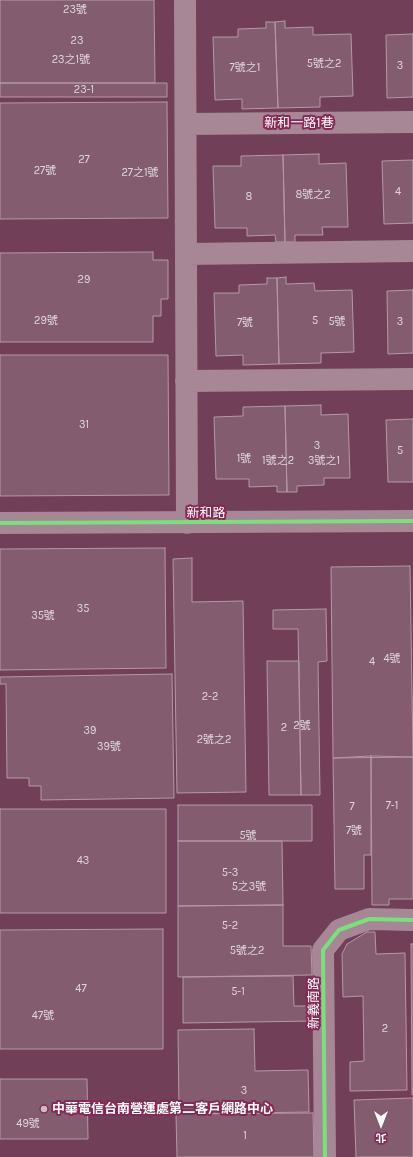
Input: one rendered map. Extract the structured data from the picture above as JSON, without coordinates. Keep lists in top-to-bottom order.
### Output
{
  "streets": {
    "street": ["新和一路1巷", "新和路", "新義南路"]
  },
  "places": ["中華電信台南營運處第二客戶網路中心"],
  "house_numbers": [
    "23號",
    "23",
    "23之1號",
    "5號之2",
    "3",
    "7號之1",
    "23-1",
    "27",
    "27號",
    "27之1號",
    "4",
    "8號之2",
    "8",
    "29",
    "29號",
    "5",
    "5號",
    "3",
    "7號",
    "31",
    "3",
    "5",
    "1號",
    "1號之2",
    "3號之1",
    "35",
    "35號",
    "4號",
    "4",
    "2-2",
    "2號",
    "2",
    "39",
    "2號之2",
    "39號",
    "7-1",
    "7",
    "7號",
    "5號",
    "43",
    "5-3",
    "5之3號",
    "5-2",
    "5號之2",
    "47",
    "5-1",
    "47號",
    "2",
    "3",
    "49號",
    "1"
  ],
  "north": "bottom"
}
